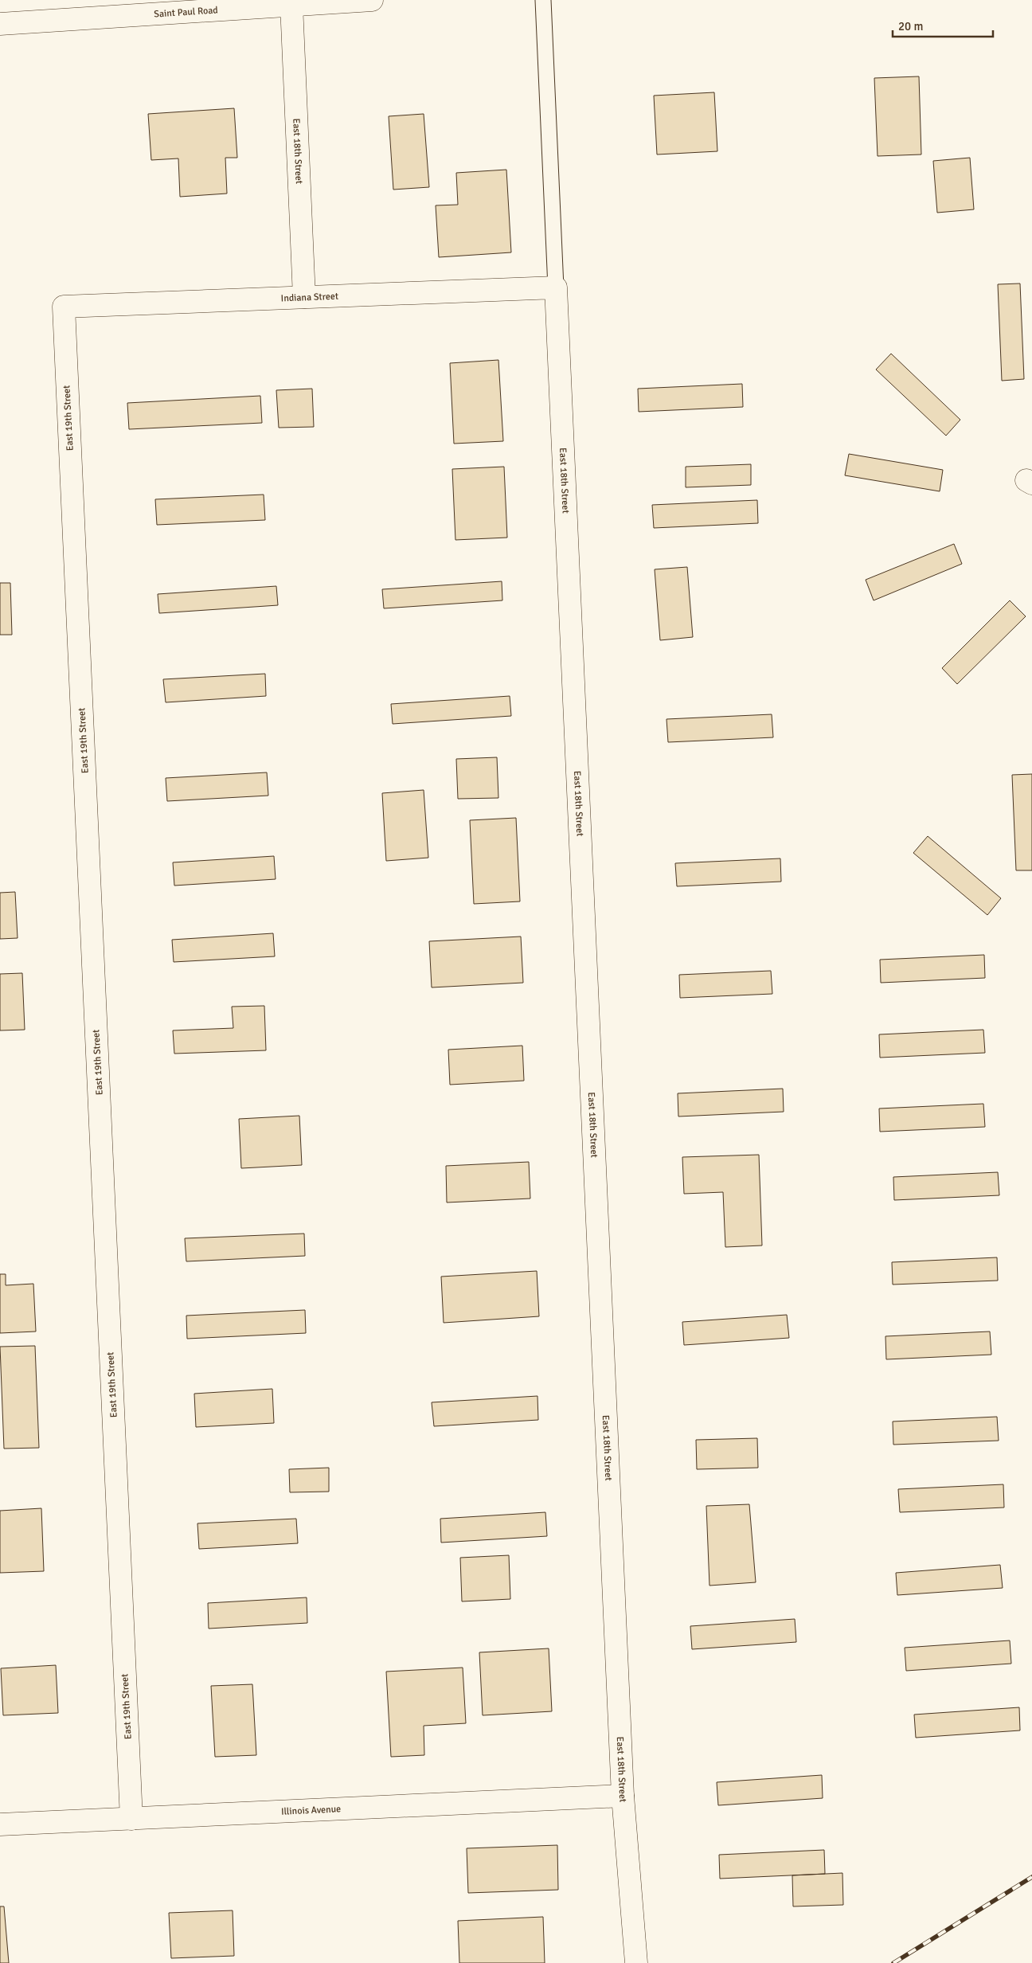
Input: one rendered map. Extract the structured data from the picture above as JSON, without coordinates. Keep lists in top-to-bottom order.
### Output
{
  "streets": {
    "street": [
      "Saint Paul Road",
      "East 18th Street",
      "Indiana Street",
      "East 19th Street",
      "Illinois Avenue"
    ]
  },
  "crossings": [
    ["Saint Paul Road", "East 18th Street"],
    ["East 18th Street", "Indiana Street"],
    ["East 18th Street", "Illinois Avenue"],
    ["Indiana Street", "East 19th Street"],
    ["East 19th Street", "Illinois Avenue"]
  ],
  "scale_bar": "20 m"
}
